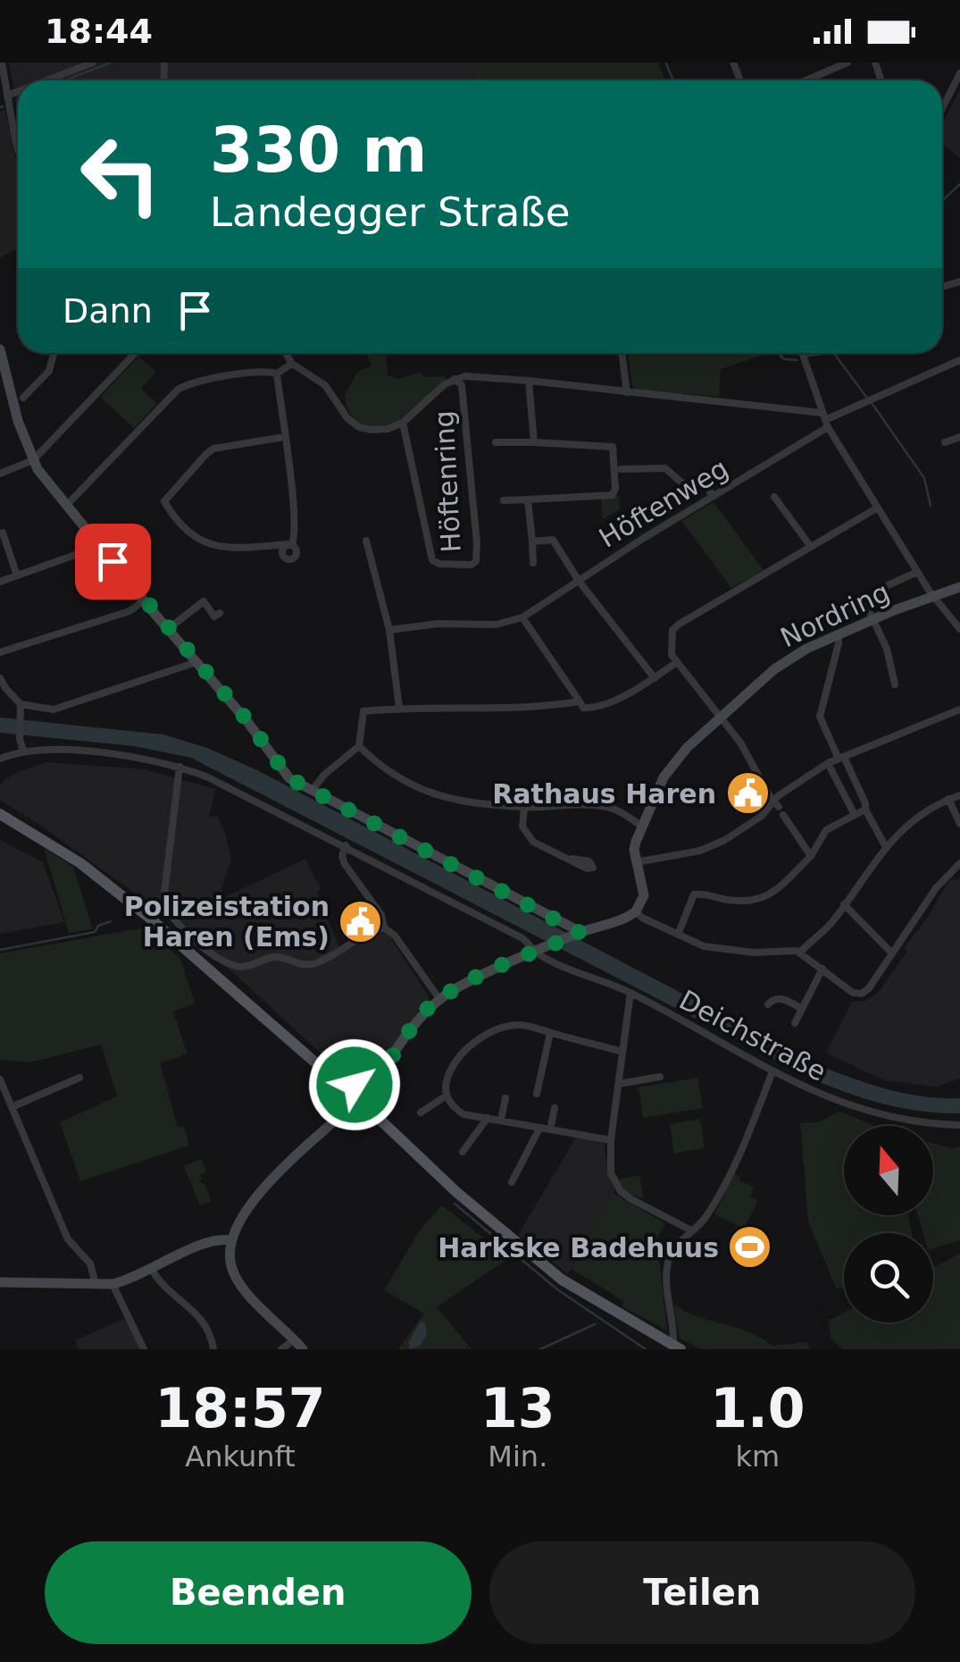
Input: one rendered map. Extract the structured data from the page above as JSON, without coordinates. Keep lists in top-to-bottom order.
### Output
{
  "streets": {
    "main road": ["Nordring"],
    "street": ["Höftenring", "Höftenweg", "Deichstraße"]
  },
  "places": {
    "public building": ["Rathaus Haren", "Polizeistation Haren (Ems)"],
    "sports": ["Harkske Badehuus"]
  },
  "north": "top",
  "page": {
    "status": "18:44",
    "turn": ["330 m", "Landegger Straße"],
    "then": "Dann",
    "eta": [
      "18:57",
      "Ankunft",
      "13",
      "Min.",
      "1.0",
      "km"
    ],
    "buttons": ["Beenden", "Teilen"]
  }
}
